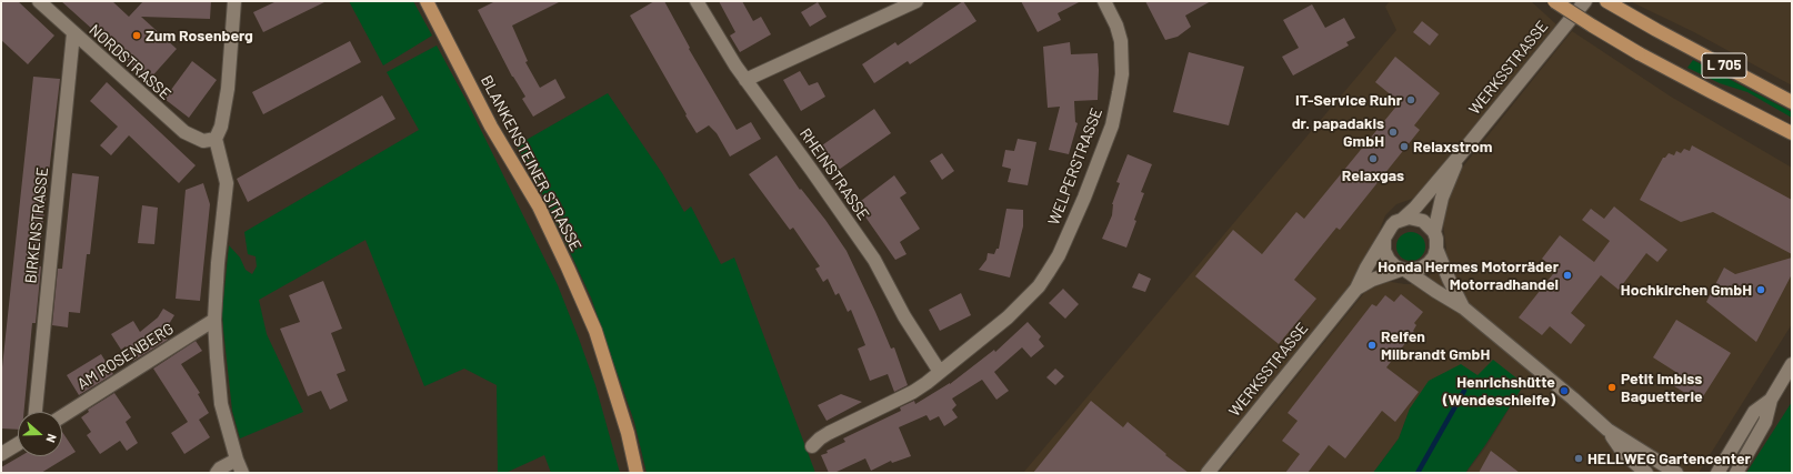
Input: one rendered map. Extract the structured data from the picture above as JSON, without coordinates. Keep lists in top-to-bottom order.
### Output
{
  "streets": {
    "main road": ["L 705", "BLANKENSTEINER STRASSE"],
    "street": [
      "NORDSTRASSE",
      "WERKSSTRASSE",
      "WELPERSTRASSE",
      "RHEINSTRASSE",
      "BIRKENSTRASSE",
      "AM ROSENBERG"
    ]
  },
  "crossings": [
    ["NORDSTRASSE", "BIRKENSTRASSE"],
    ["WELPERSTRASSE", "RHEINSTRASSE"]
  ],
  "places": [
    "Zum Rosenberg",
    "IT-Service Ruhr",
    "dr. papadakis GmbH",
    "Relaxstrom",
    "Relaxgas",
    "Honda Hermes Motorräder Motorradhandel",
    "Hochkirchen GmbH",
    "Reifen Milbrandt GmbH",
    "Petit Imbiss Baguetterie",
    "Henrichshütte (Wendeschleife)",
    "HELLWEG Gartencenter"
  ],
  "north": "right"
}
